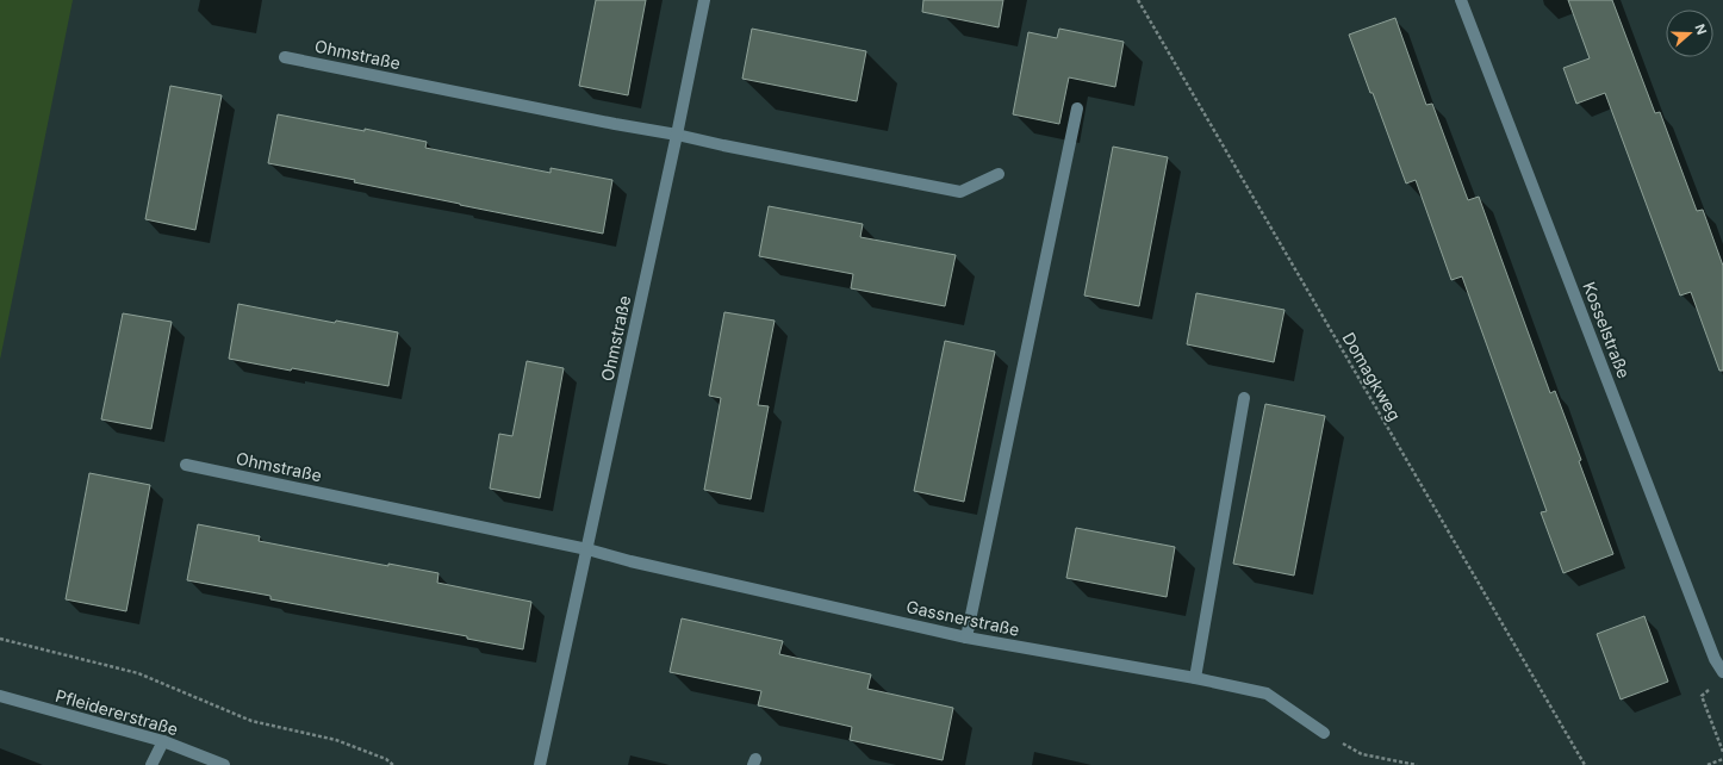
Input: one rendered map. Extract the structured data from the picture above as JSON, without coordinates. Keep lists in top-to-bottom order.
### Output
{
  "streets": {
    "street": [
      "Ohmstraße",
      "Kosselstraße",
      "Gassnerstraße",
      "Pfleidererstraße"
    ],
    "path": ["Domagkweg"]
  },
  "crossings": [
    ["Ohmstraße", "Gassnerstraße"]
  ],
  "north": "right"
}
